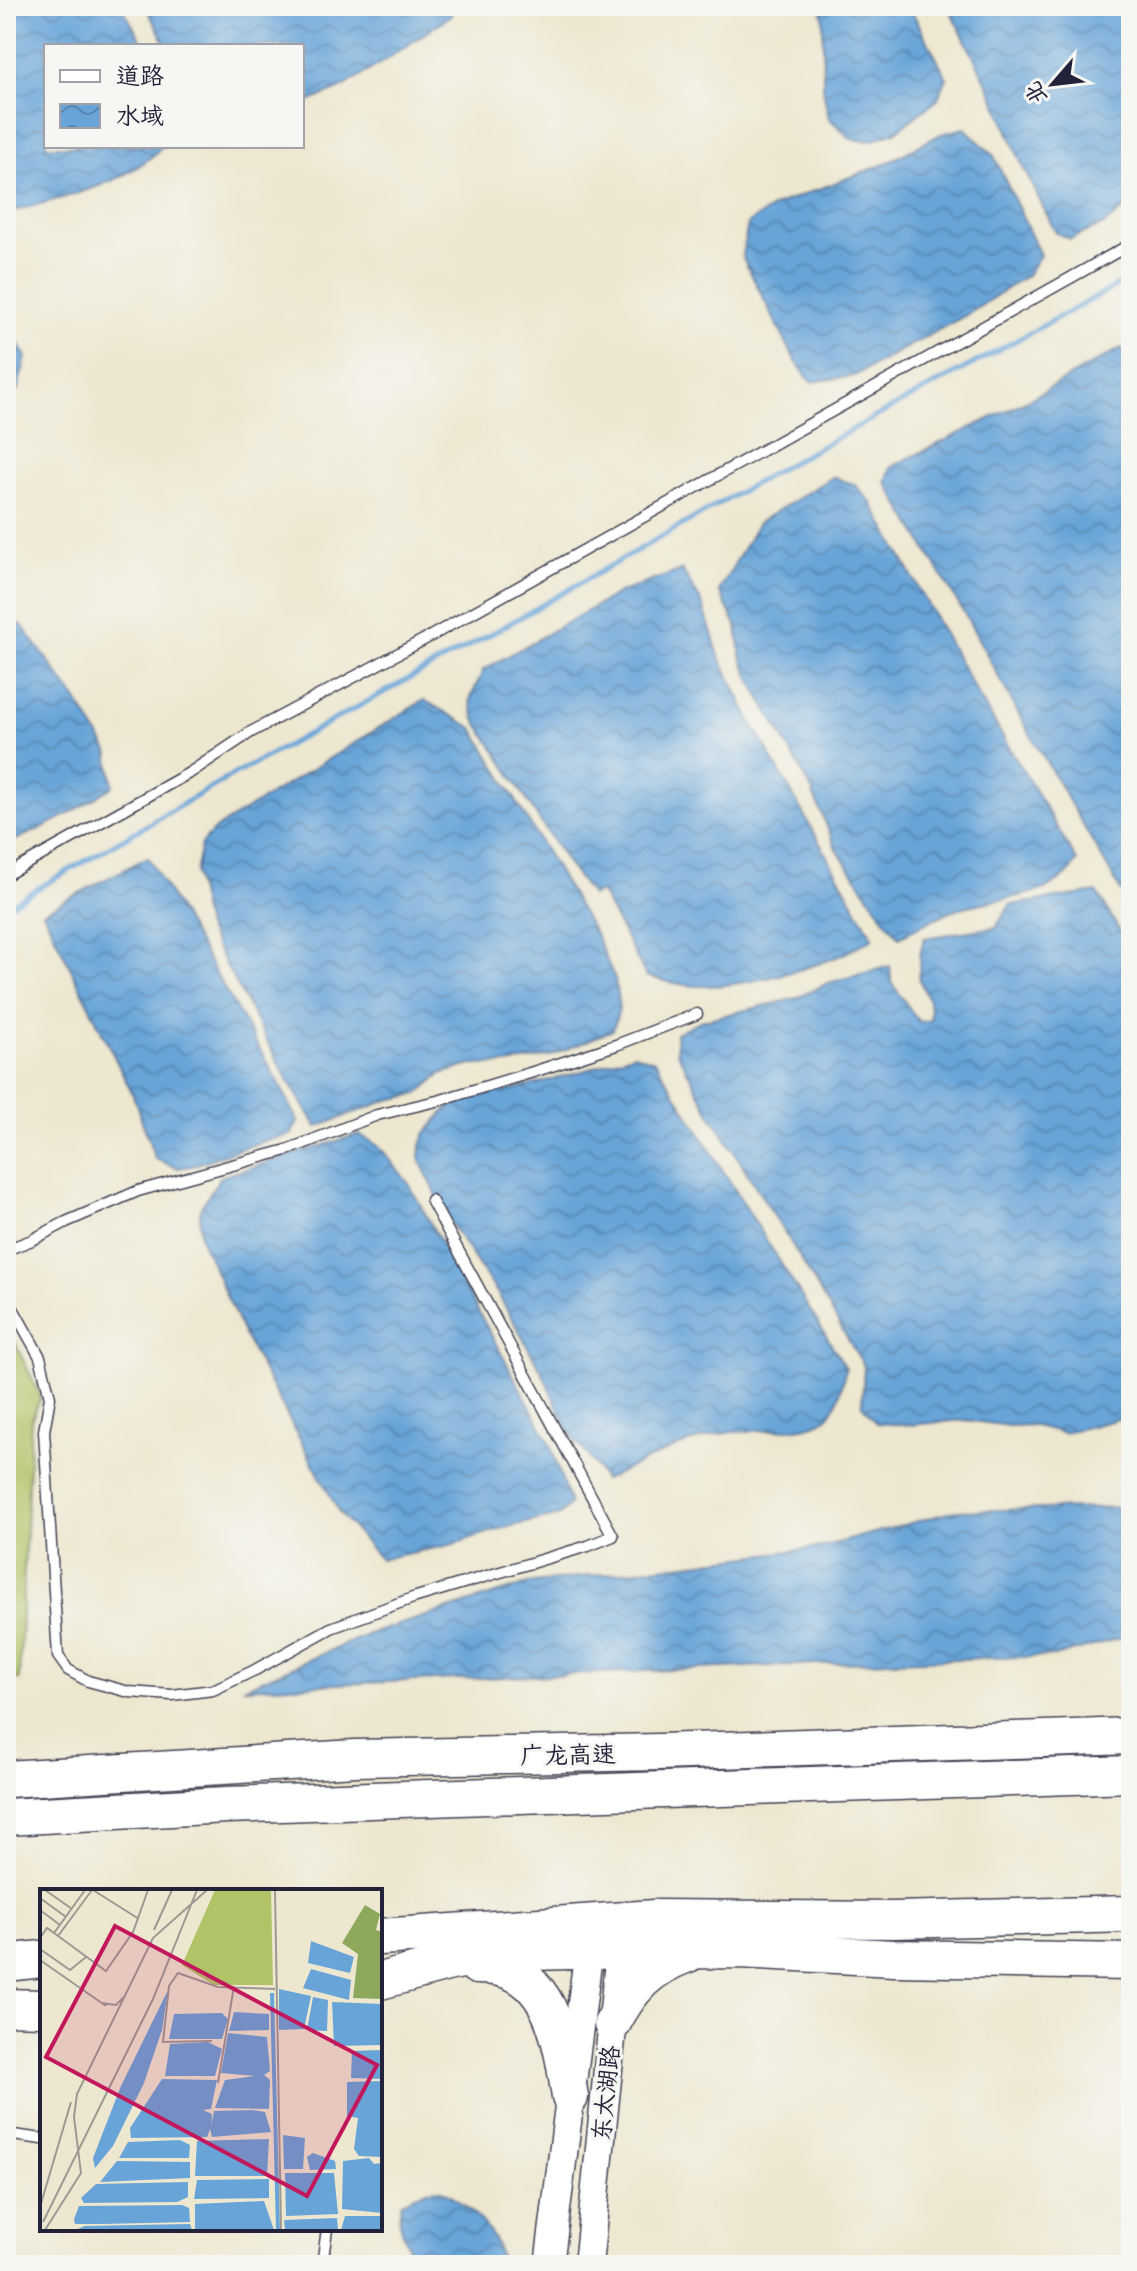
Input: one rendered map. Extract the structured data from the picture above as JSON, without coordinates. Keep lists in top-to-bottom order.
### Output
{
  "streets": {
    "highway": ["广龙高速"],
    "main road": ["东太湖路"]
  },
  "legend": ["道路", "水域"],
  "north": "bottom left"
}
